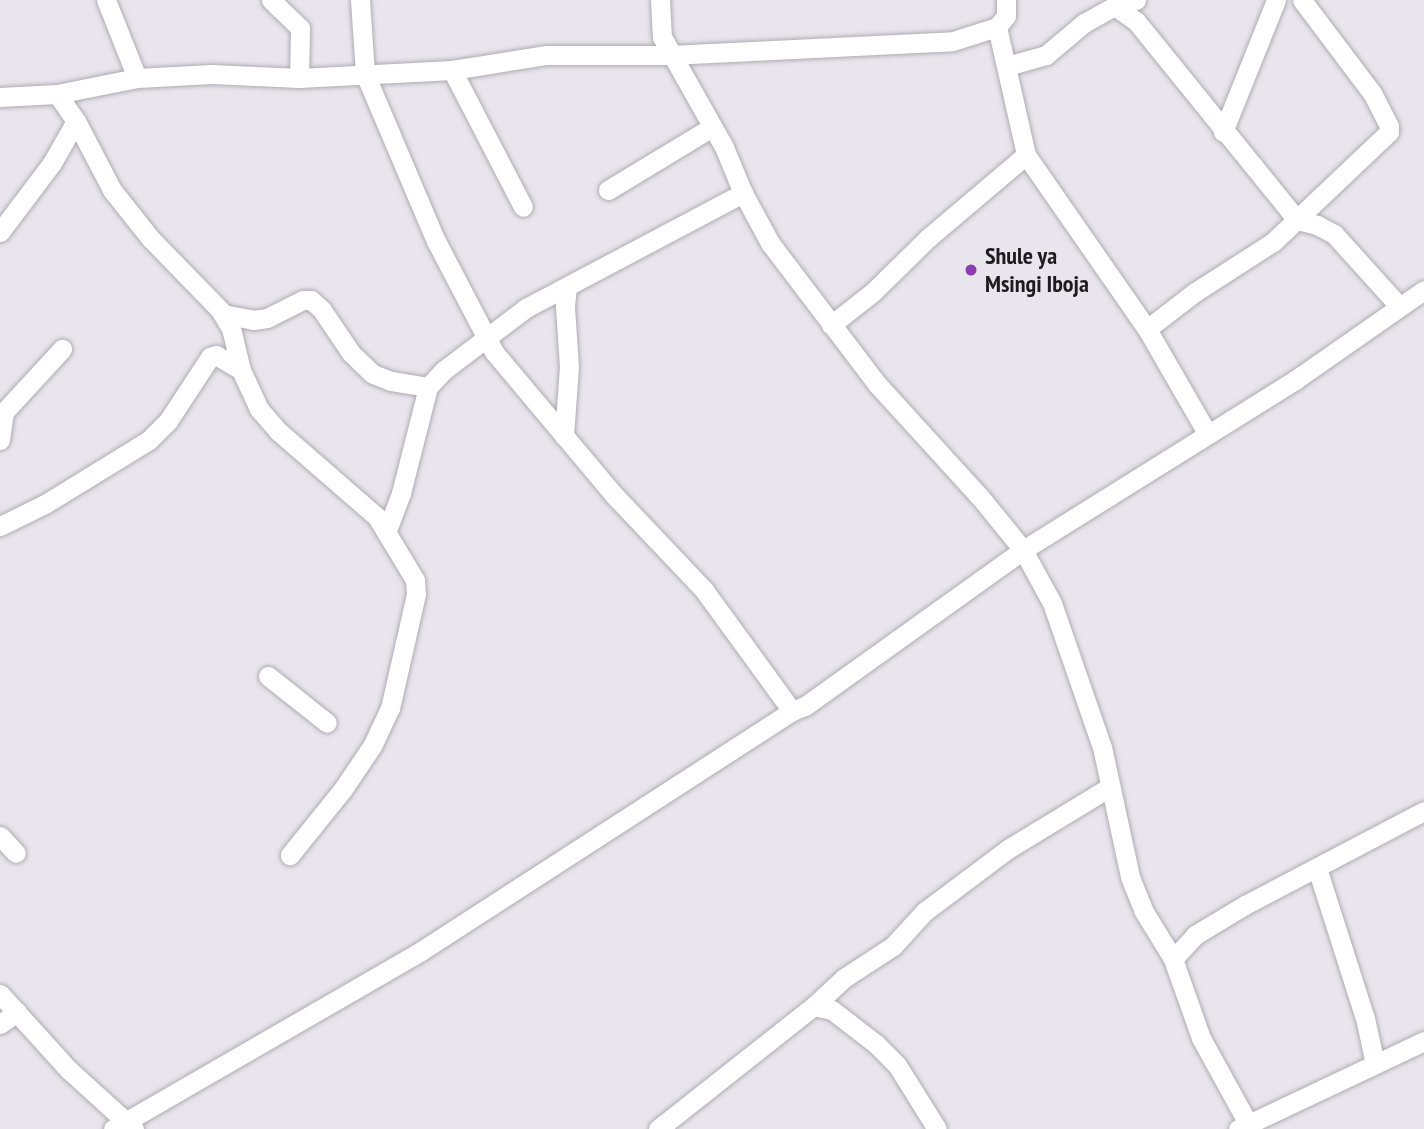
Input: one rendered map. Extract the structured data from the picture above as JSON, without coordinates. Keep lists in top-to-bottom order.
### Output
{
  "places": ["Shule ya Msingi Iboja"]
}
